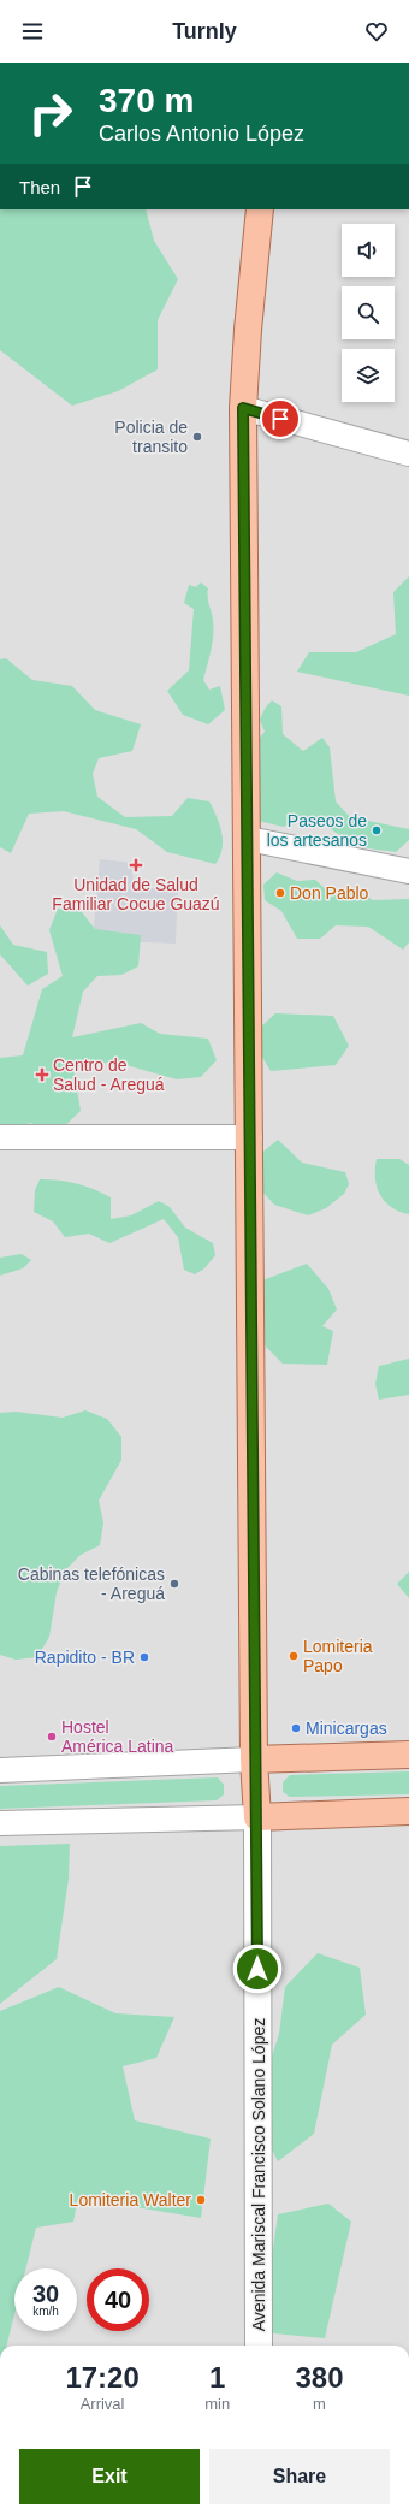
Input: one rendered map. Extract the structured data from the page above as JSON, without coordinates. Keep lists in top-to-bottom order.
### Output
{
  "streets": {
    "main road": ["Avenida Mariscal Francisco Solano López"]
  },
  "places": {
    "other": [
      "Policia de transito",
      "Paseos de los artesanos",
      "Don Pablo",
      "Cabinas telefónicas - Areguá",
      "Lomiteria Papo",
      "Rapidito - BR",
      "Minicargas",
      "Hostel América Latina",
      "Lomiteria Walter"
    ],
    "health": ["Unidad de Salud Familiar Cocue Guazú", "Centro de Salud - Areguá"]
  },
  "page": {
    "header": "Turnly",
    "turn": ["370 m", "Carlos Antonio López"],
    "then": "Then",
    "speed": "30 km/h",
    "limit": "40",
    "eta": [
      "17:20",
      "Arrival",
      "1",
      "min",
      "380",
      "m"
    ],
    "buttons": ["Exit", "Share"]
  }
}
